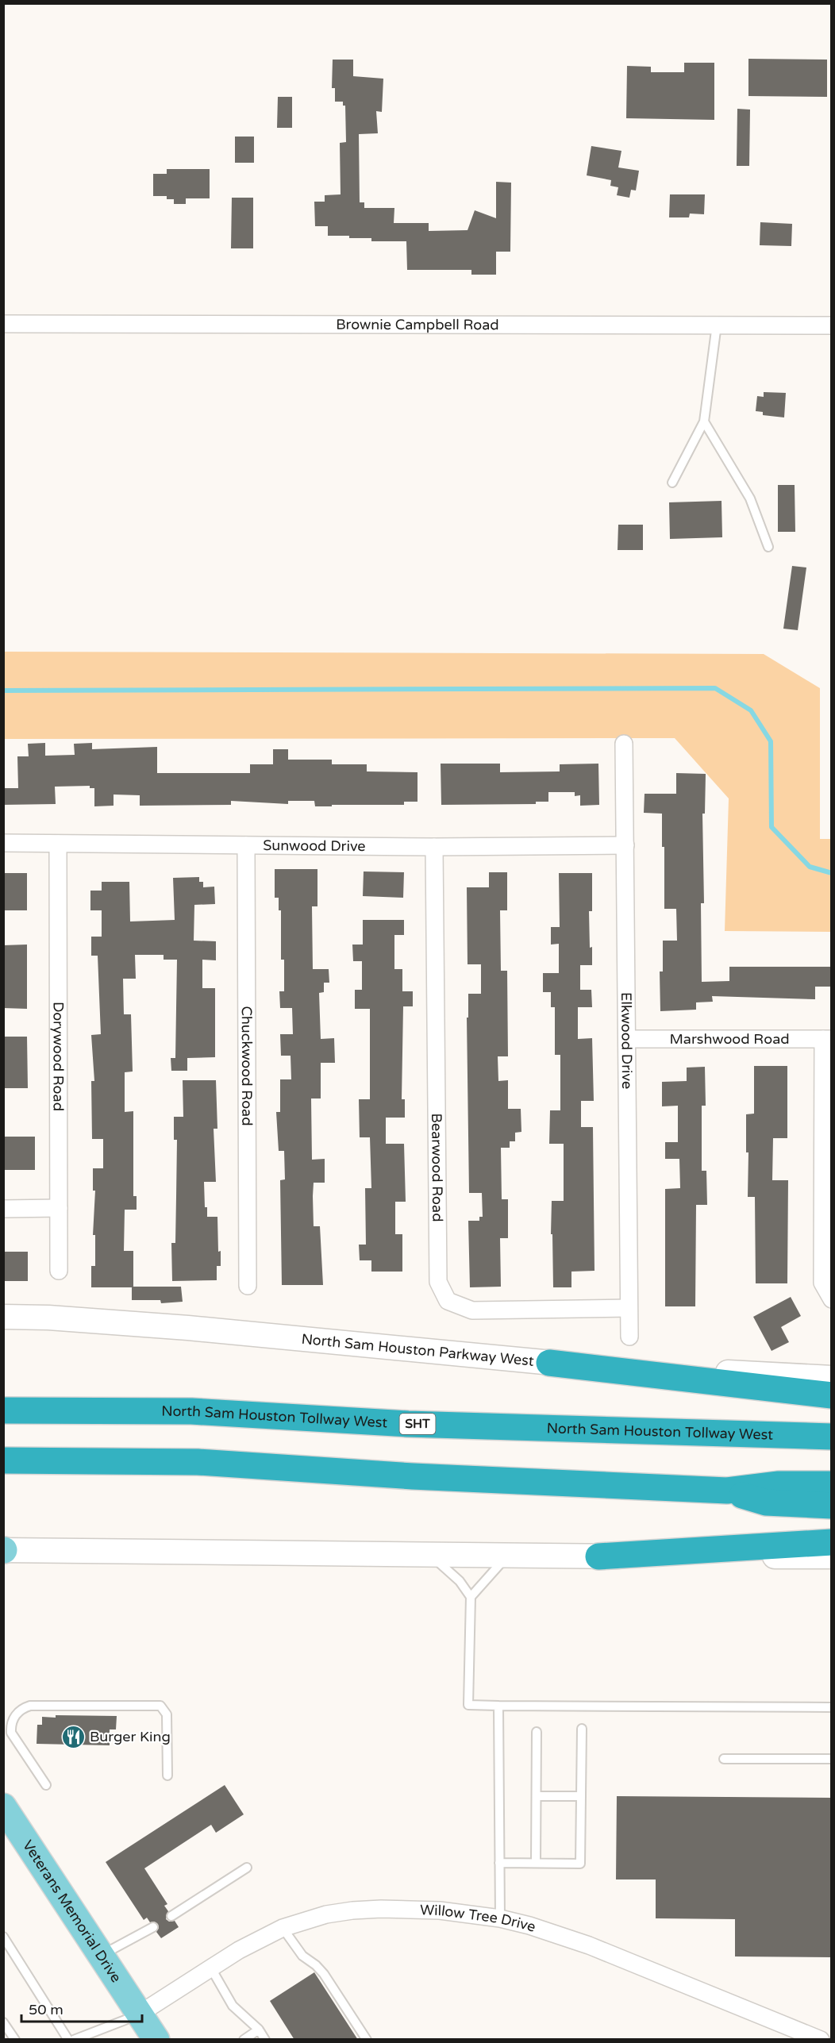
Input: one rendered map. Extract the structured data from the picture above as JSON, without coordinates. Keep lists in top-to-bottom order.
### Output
{
  "streets": {
    "highway": ["North Sam Houston Tollway West", "SHT"],
    "main road": ["North Sam Houston Parkway West", "Veterans Memorial Drive"],
    "street": [
      "Brownie Campbell Road",
      "Sunwood Drive",
      "Marshwood Road",
      "Elkwood Drive",
      "Dorywood Road",
      "Chuckwood Road",
      "Bearwood Road",
      "Willow Tree Drive"
    ]
  },
  "crossings": [
    ["Sunwood Drive", "Elkwood Drive"],
    ["Sunwood Drive", "Dorywood Road"],
    ["Sunwood Drive", "Chuckwood Road"],
    ["Sunwood Drive", "Bearwood Road"],
    ["Marshwood Road", "Elkwood Drive"],
    ["Elkwood Drive", "Bearwood Road"],
    ["Veterans Memorial Drive", "Willow Tree Drive"]
  ],
  "places": {
    "restaurant": ["Burger King"]
  },
  "scale_bar": "50 m"
}
